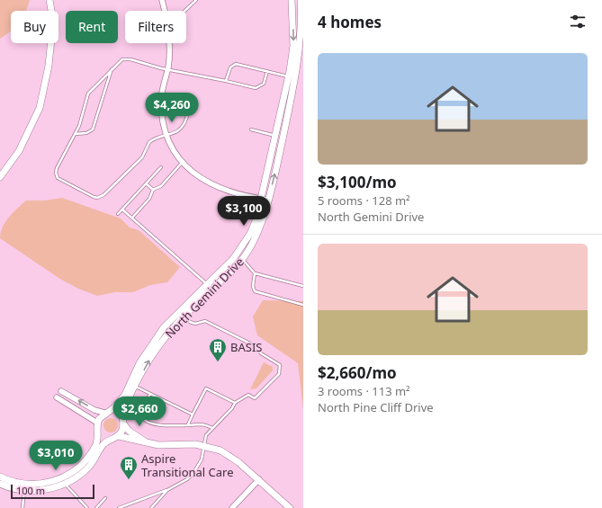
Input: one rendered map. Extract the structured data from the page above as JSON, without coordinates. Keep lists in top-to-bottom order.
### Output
{
  "streets": {
    "street": ["North Gemini Drive"]
  },
  "places": {
    "building": ["BASIS", "Aspire Transitional Care"]
  },
  "scale_bar": "100 m",
  "page": {
    "heading": "4 homes",
    "chip": ["Buy", "Rent", "Filters"],
    "list": [
      {
        "name": "$3,100/mo",
        "note": "5 rooms · 128 m² · North Gemini Drive"
      },
      {
        "name": "$2,660/mo",
        "note": "3 rooms · 113 m² · North Pine Cliff Drive"
      }
    ],
    "price": [
      "$4,260",
      "$3,100",
      "$2,660",
      "$3,010"
    ],
    "scale": "100 m"
  }
}
